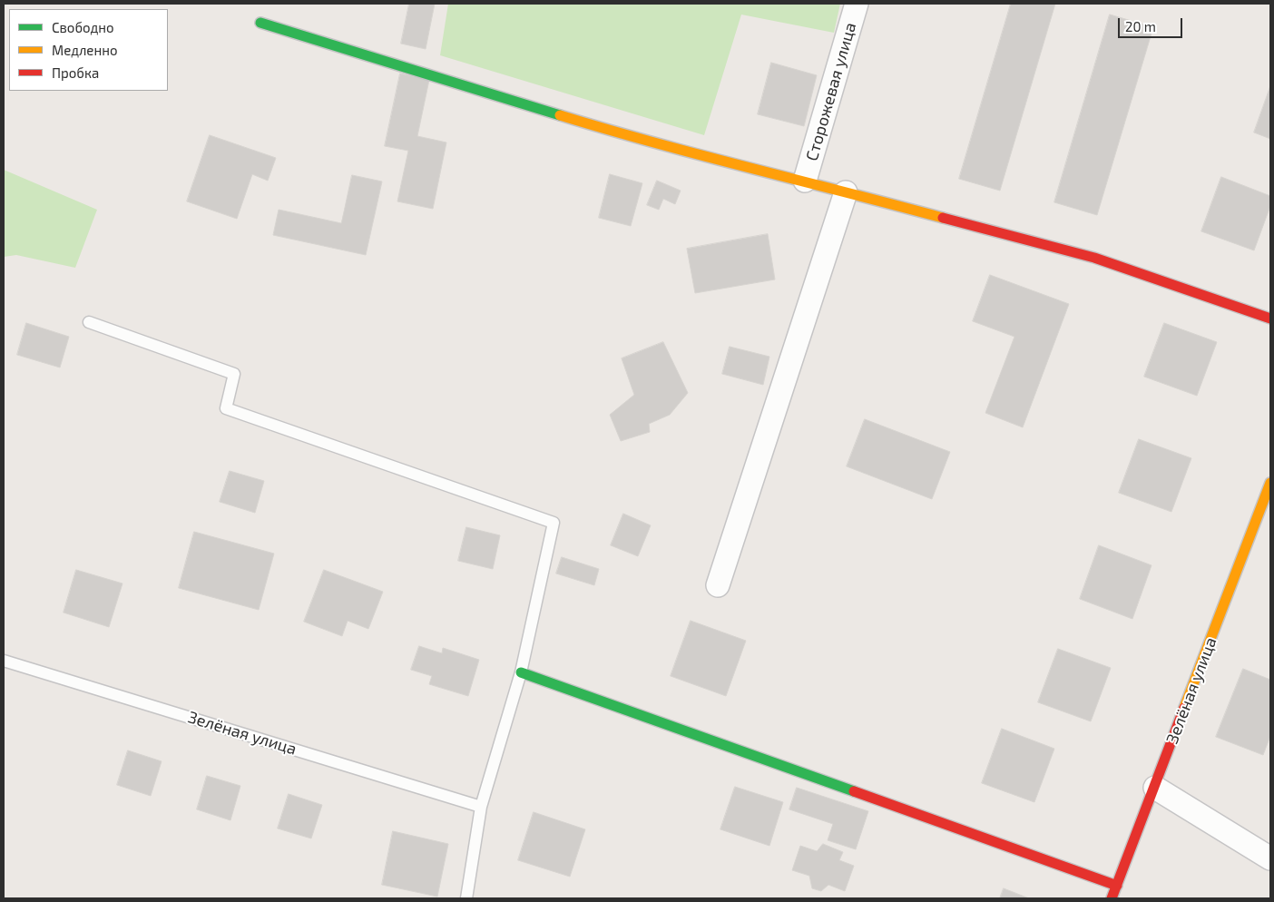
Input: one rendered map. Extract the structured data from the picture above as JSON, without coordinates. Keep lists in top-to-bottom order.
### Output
{
  "streets": {
    "street": ["Сторожевая улица", "Зелёная улица"]
  },
  "legend": ["Свободно", "Медленно", "Пробка"],
  "scale_bar": "20 m"
}
